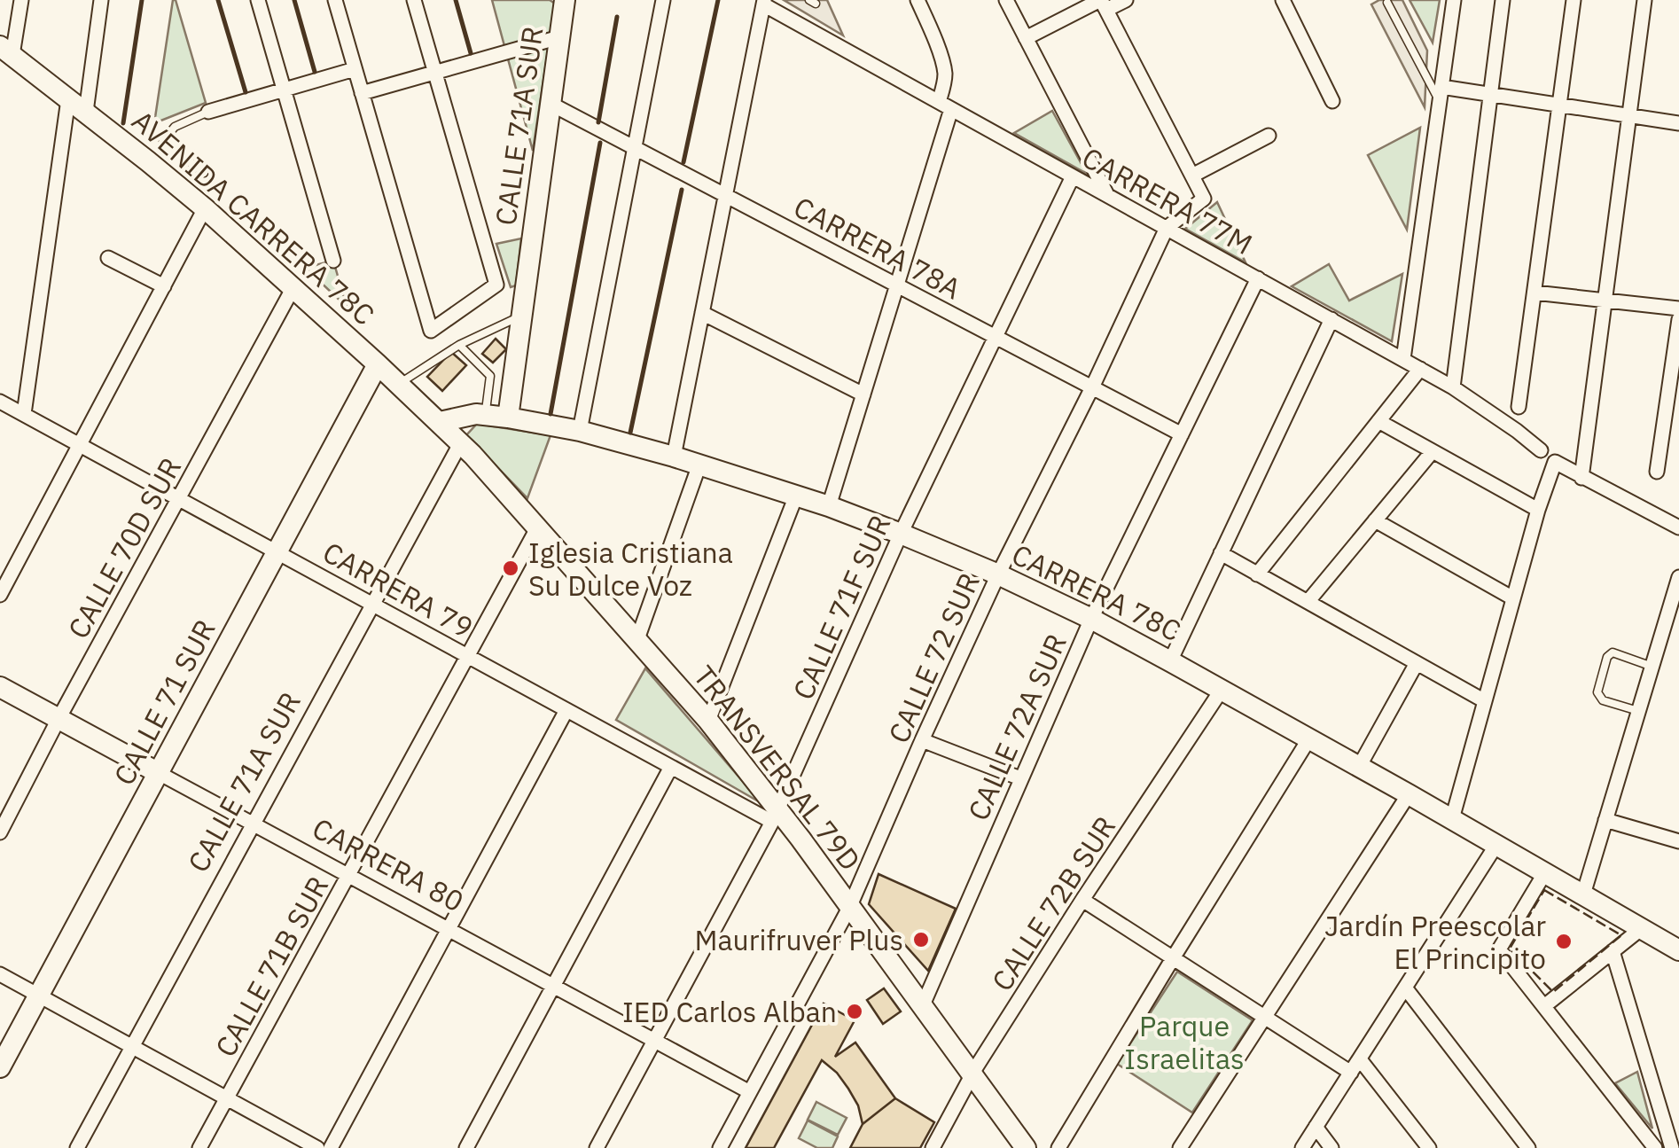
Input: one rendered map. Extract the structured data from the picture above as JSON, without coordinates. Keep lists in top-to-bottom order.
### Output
{
  "streets": {
    "street": [
      "CALLE 71A SUR",
      "CARRERA 77M",
      "AVENIDA CARRERA 78C",
      "CARRERA 78A",
      "CALLE 70D SUR",
      "CARRERA 79",
      "CARRERA 78C",
      "CALLE 71F SUR",
      "CALLE 72 SUR",
      "CALLE 71 SUR",
      "CALLE 72A SUR",
      "TRANSVERSAL 79D",
      "CARRERA 80",
      "CALLE 72B SUR",
      "CALLE 71B SUR"
    ]
  },
  "crossings": [
    ["CALLE 71A SUR", "AVENIDA CARRERA 78C"],
    ["CALLE 71A SUR", "CARRERA 78A"],
    ["CALLE 71A SUR", "CARRERA 79"],
    ["CALLE 71A SUR", "CARRERA 78C"],
    ["CALLE 71A SUR", "TRANSVERSAL 79D"],
    ["CALLE 71A SUR", "CARRERA 80"],
    ["CARRERA 77M", "CALLE 71F SUR"],
    ["CARRERA 77M", "CALLE 72 SUR"],
    ["CARRERA 77M", "CALLE 72A SUR"],
    ["AVENIDA CARRERA 78C", "CALLE 70D SUR"],
    ["AVENIDA CARRERA 78C", "CARRERA 78C"],
    ["AVENIDA CARRERA 78C", "CALLE 71 SUR"],
    ["AVENIDA CARRERA 78C", "TRANSVERSAL 79D"],
    ["CARRERA 78A", "CALLE 71F SUR"],
    ["CARRERA 78A", "CALLE 72 SUR"],
    ["CARRERA 78A", "CALLE 72A SUR"],
    ["CALLE 70D SUR", "CARRERA 79"],
    ["CALLE 70D SUR", "CARRERA 80"],
    ["CARRERA 79", "CALLE 71F SUR"],
    ["CARRERA 79", "CALLE 71 SUR"],
    ["CARRERA 79", "TRANSVERSAL 79D"],
    ["CARRERA 79", "CALLE 71B SUR"],
    ["CARRERA 78C", "CALLE 71F SUR"],
    ["CARRERA 78C", "CALLE 72 SUR"],
    ["CARRERA 78C", "CALLE 72A SUR"],
    ["CARRERA 78C", "CALLE 72B SUR"],
    ["CALLE 71F SUR", "TRANSVERSAL 79D"],
    ["CALLE 71F SUR", "CARRERA 80"],
    ["CALLE 72 SUR", "TRANSVERSAL 79D"],
    ["CALLE 72 SUR", "CARRERA 80"],
    ["CALLE 71 SUR", "CARRERA 80"],
    ["CALLE 72A SUR", "TRANSVERSAL 79D"],
    ["TRANSVERSAL 79D", "CALLE 72B SUR"],
    ["TRANSVERSAL 79D", "CALLE 71B SUR"],
    ["CARRERA 80", "CALLE 71B SUR"]
  ],
  "parks": ["Parque Israelitas"],
  "places": [
    "Iglesia Cristiana Su Dulce Voz",
    "Maurifruver Plus",
    "Jardín Preescolar El Principito",
    "IED Carlos Alban"
  ]
}
